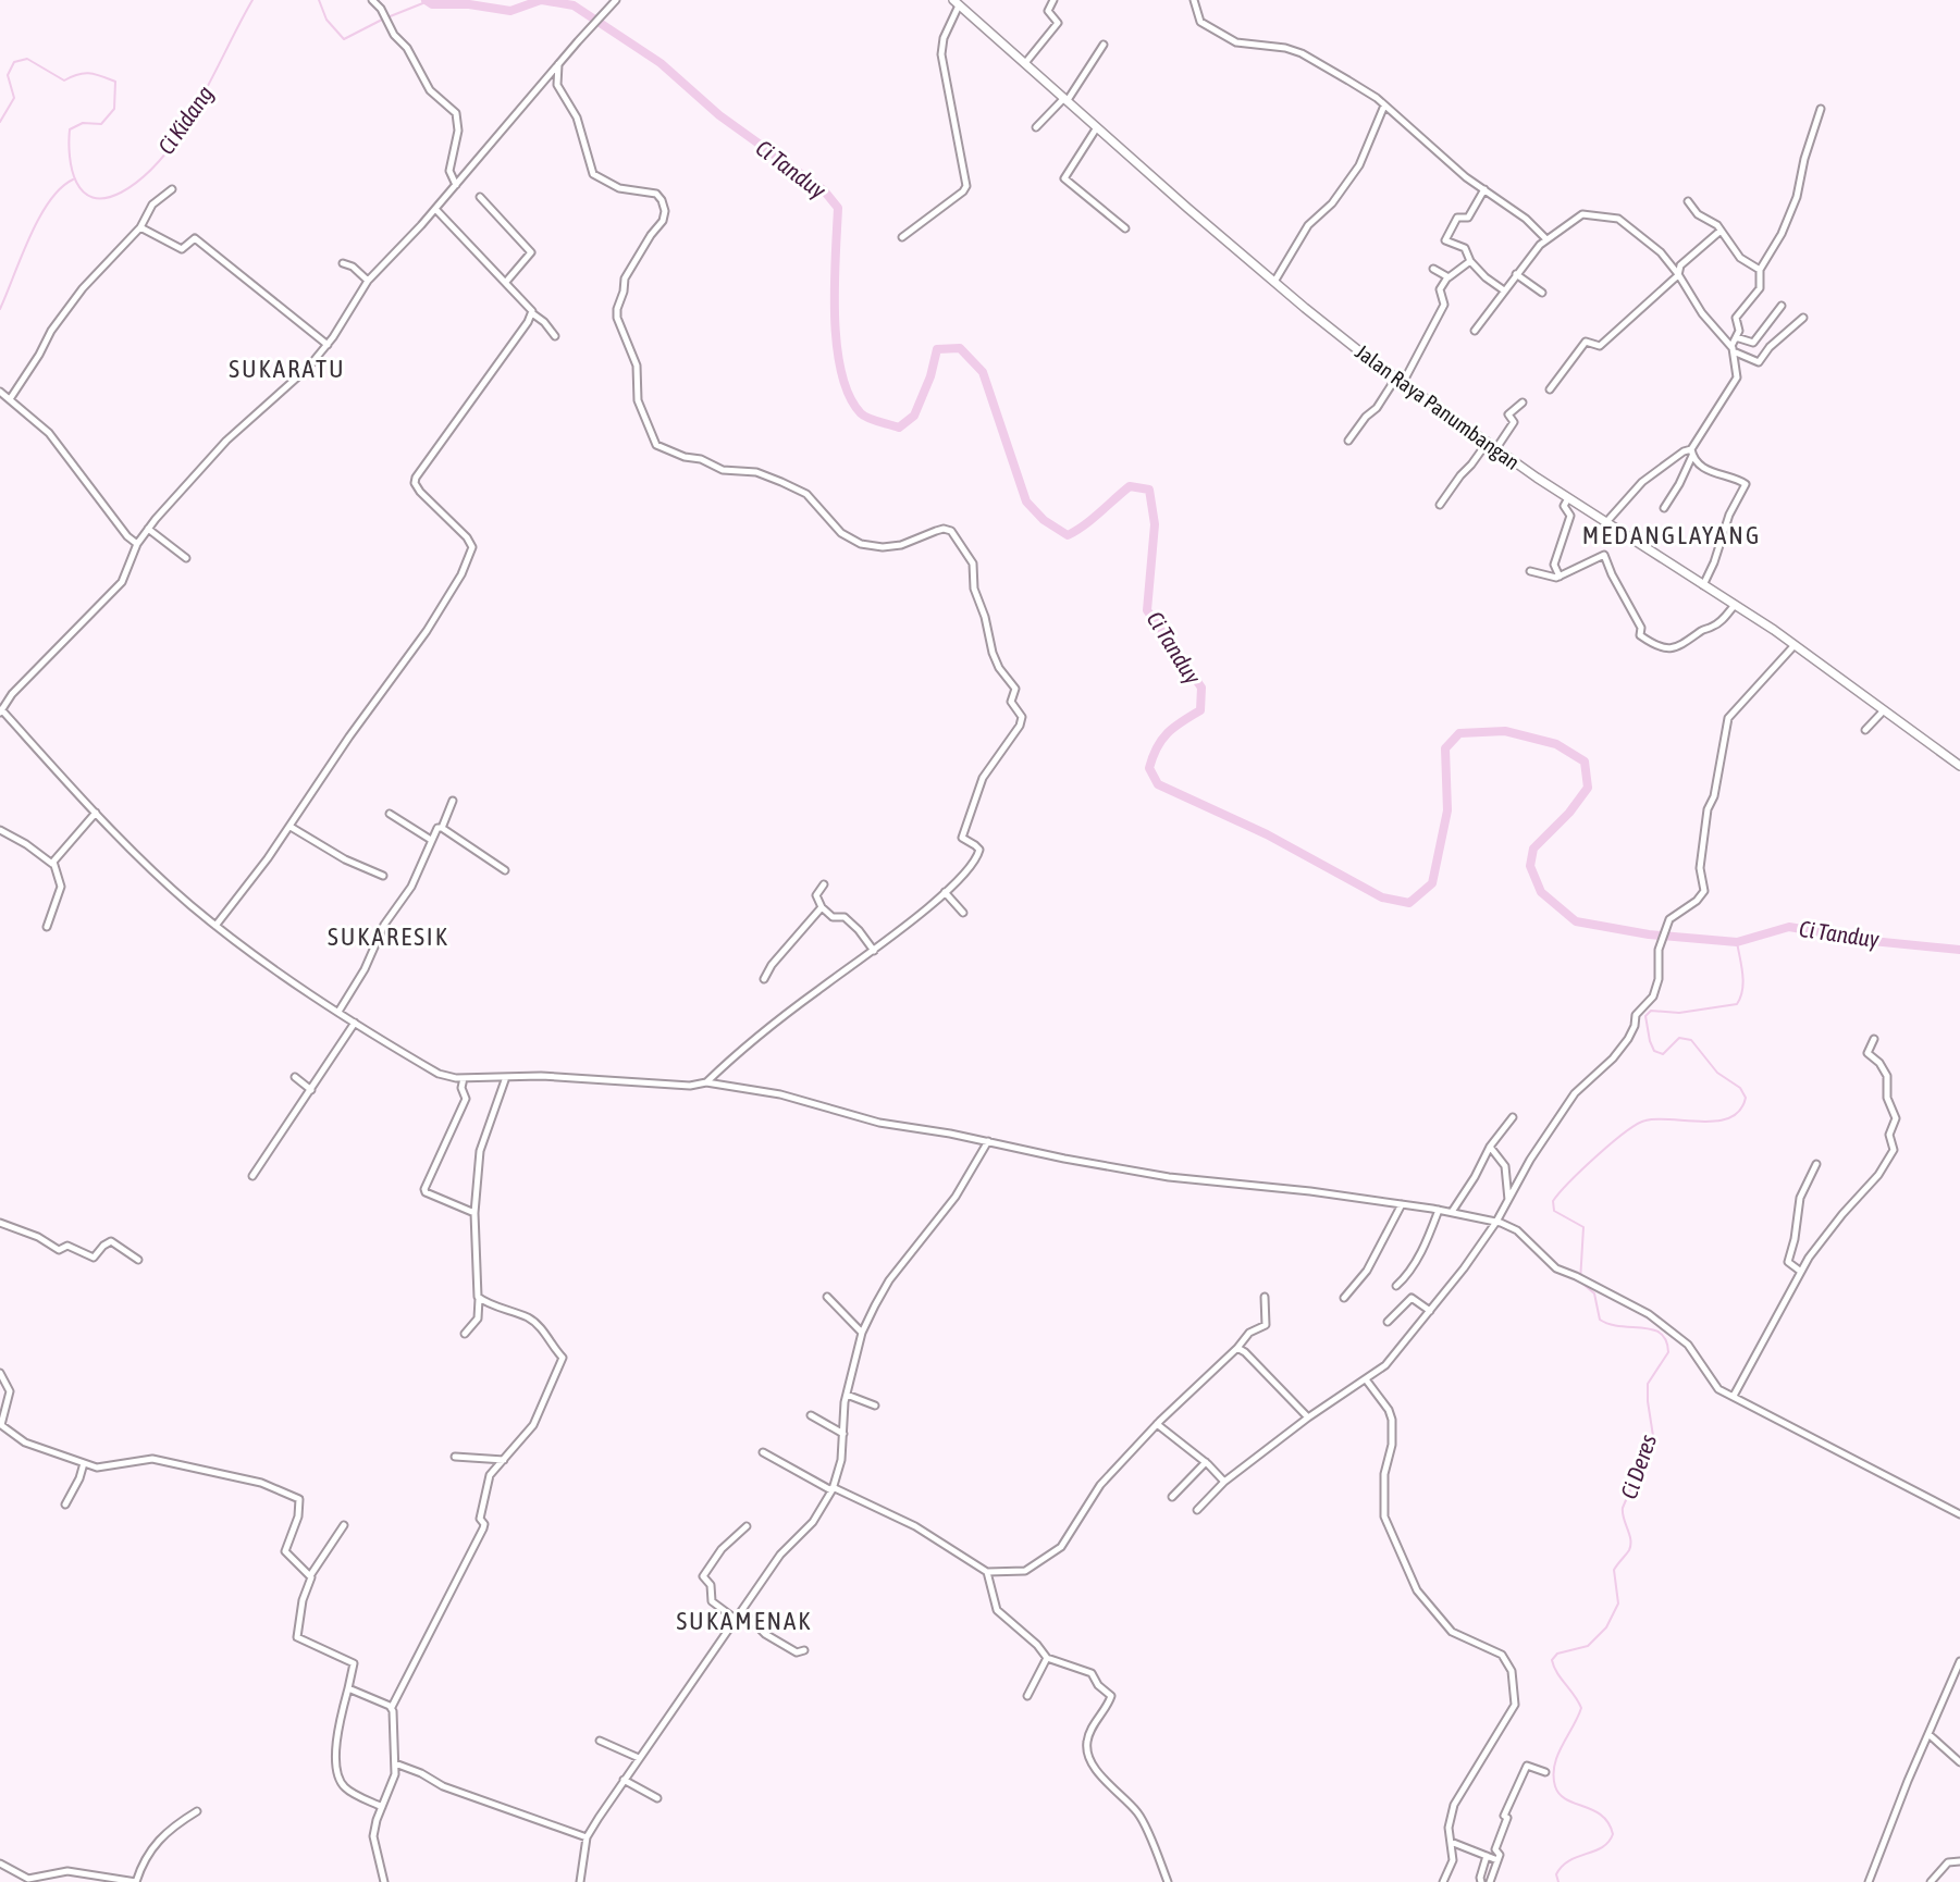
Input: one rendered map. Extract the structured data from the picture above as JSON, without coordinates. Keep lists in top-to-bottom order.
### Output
{
  "streets": {
    "main road": ["Jalan Raya Panumbangan"]
  },
  "districts": [
    "SUKARATU",
    "MEDANGLAYANG",
    "SUKARESIK",
    "SUKAMENAK"
  ],
  "water": ["Ci Kidang", "Ci Tanduy", "Ci Deres"]
}
